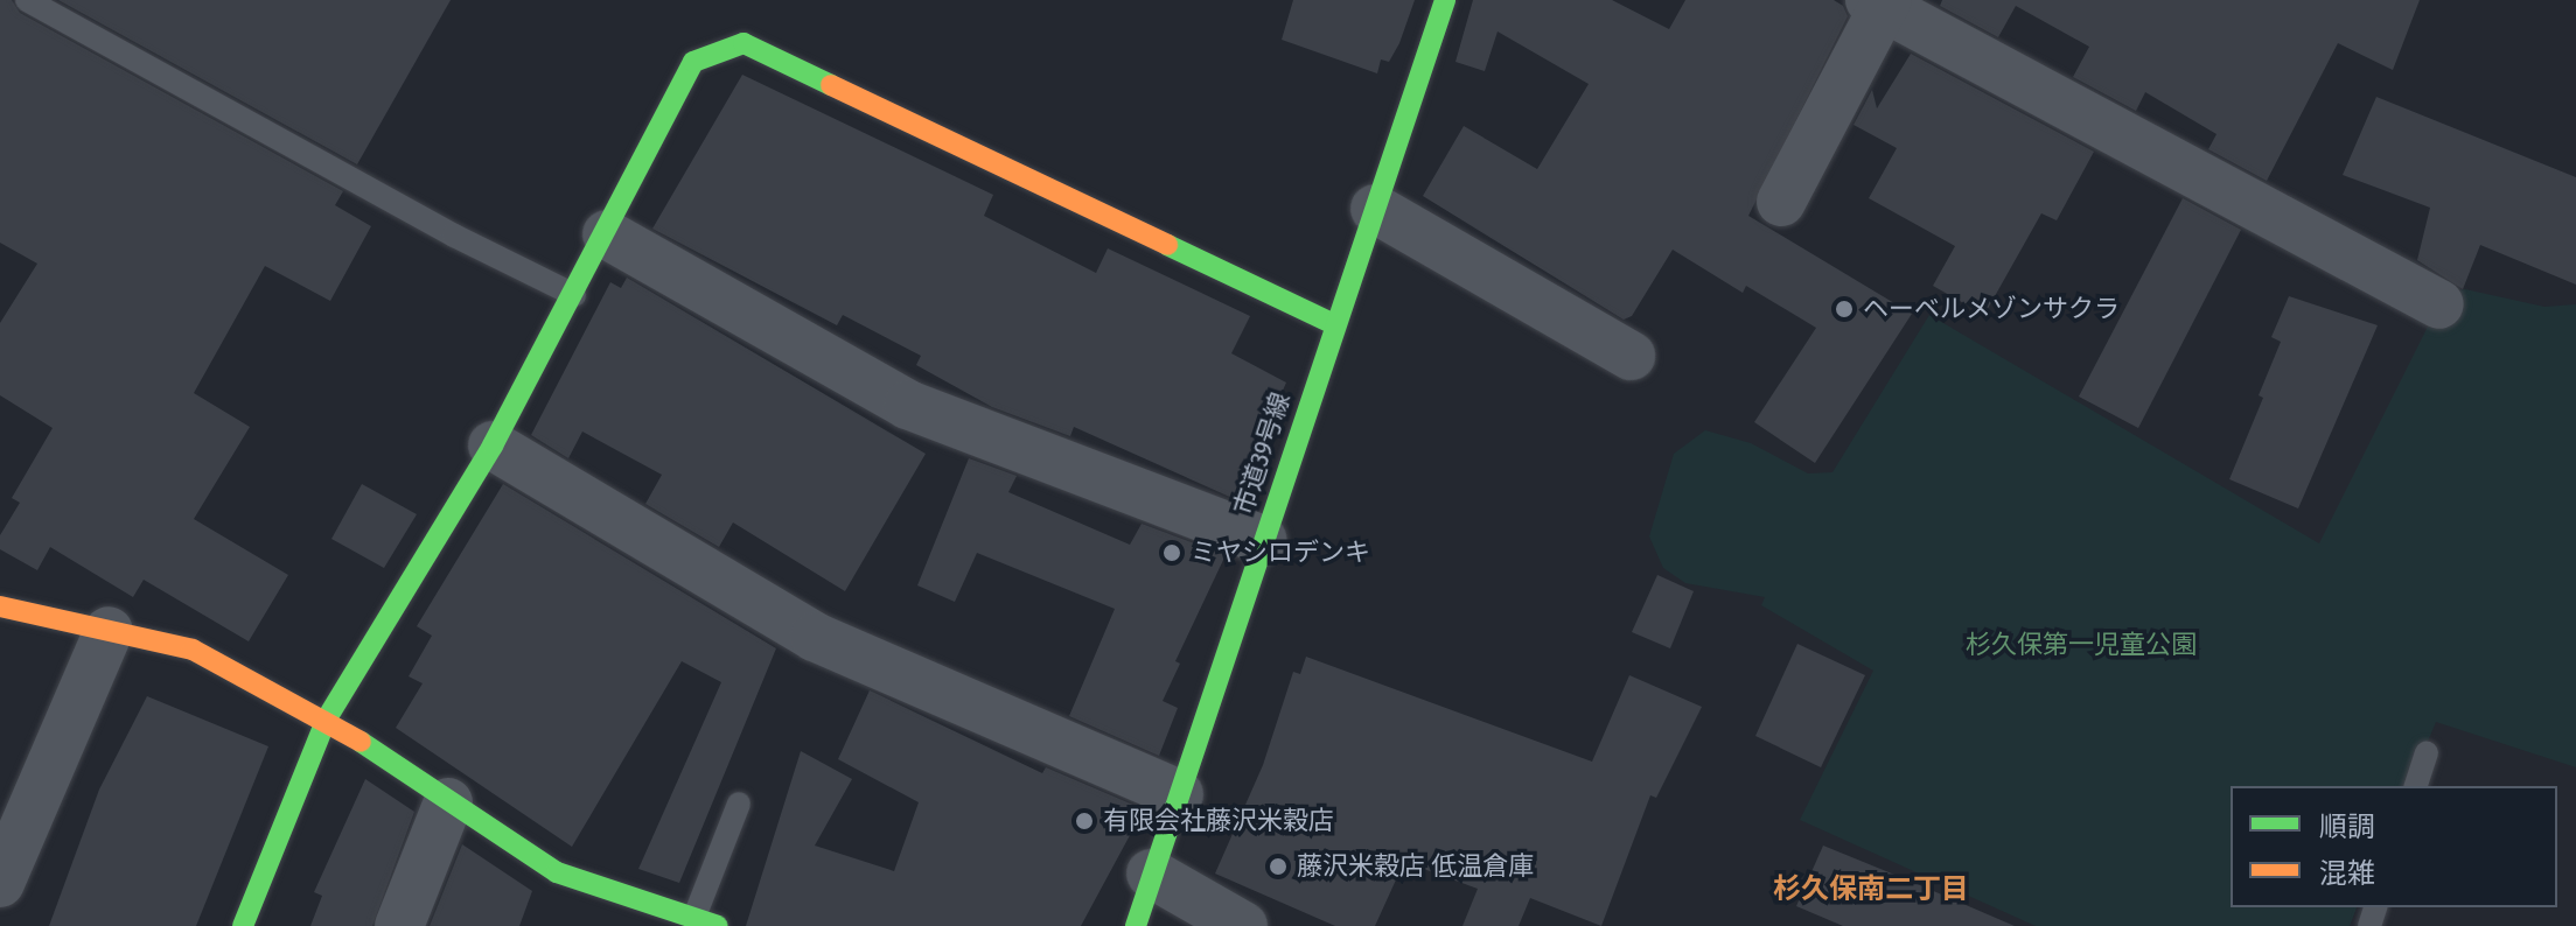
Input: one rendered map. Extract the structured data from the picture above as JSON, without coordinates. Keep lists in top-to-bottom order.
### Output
{
  "streets": {
    "street": ["市道39号線"]
  },
  "districts": ["杉久保南二丁目"],
  "parks": ["杉久保第一児童公園"],
  "places": [
    "ヘーベルメゾンサクラ",
    "ミヤシロデンキ",
    "有限会社藤沢米穀店",
    "藤沢米穀店 低温倉庫"
  ],
  "legend": ["順調", "混雑"]
}
